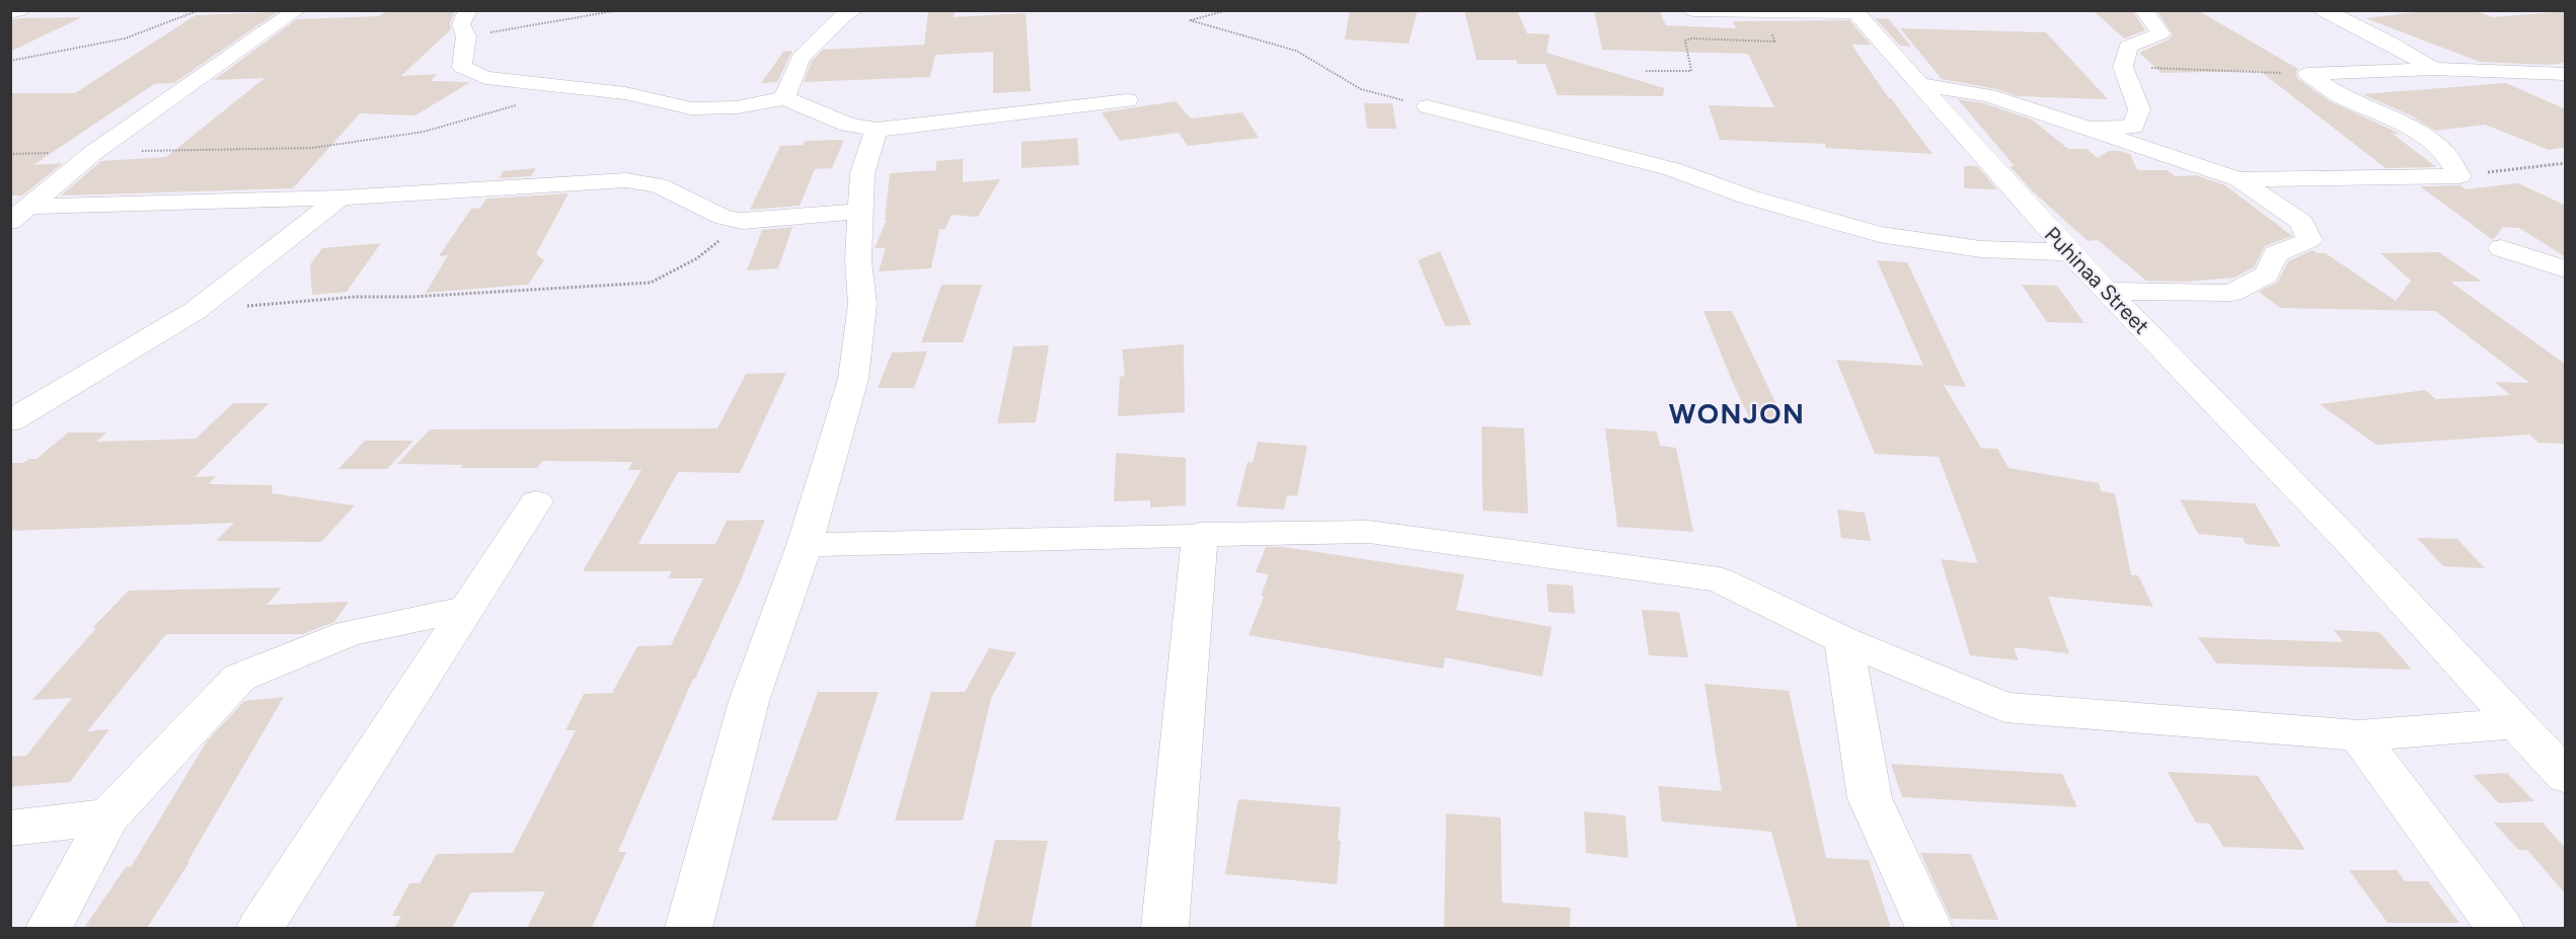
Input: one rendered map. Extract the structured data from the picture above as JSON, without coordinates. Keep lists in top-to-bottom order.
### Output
{
  "streets": {
    "street": ["Puhinaa Street"]
  },
  "districts": ["WONJON"]
}
